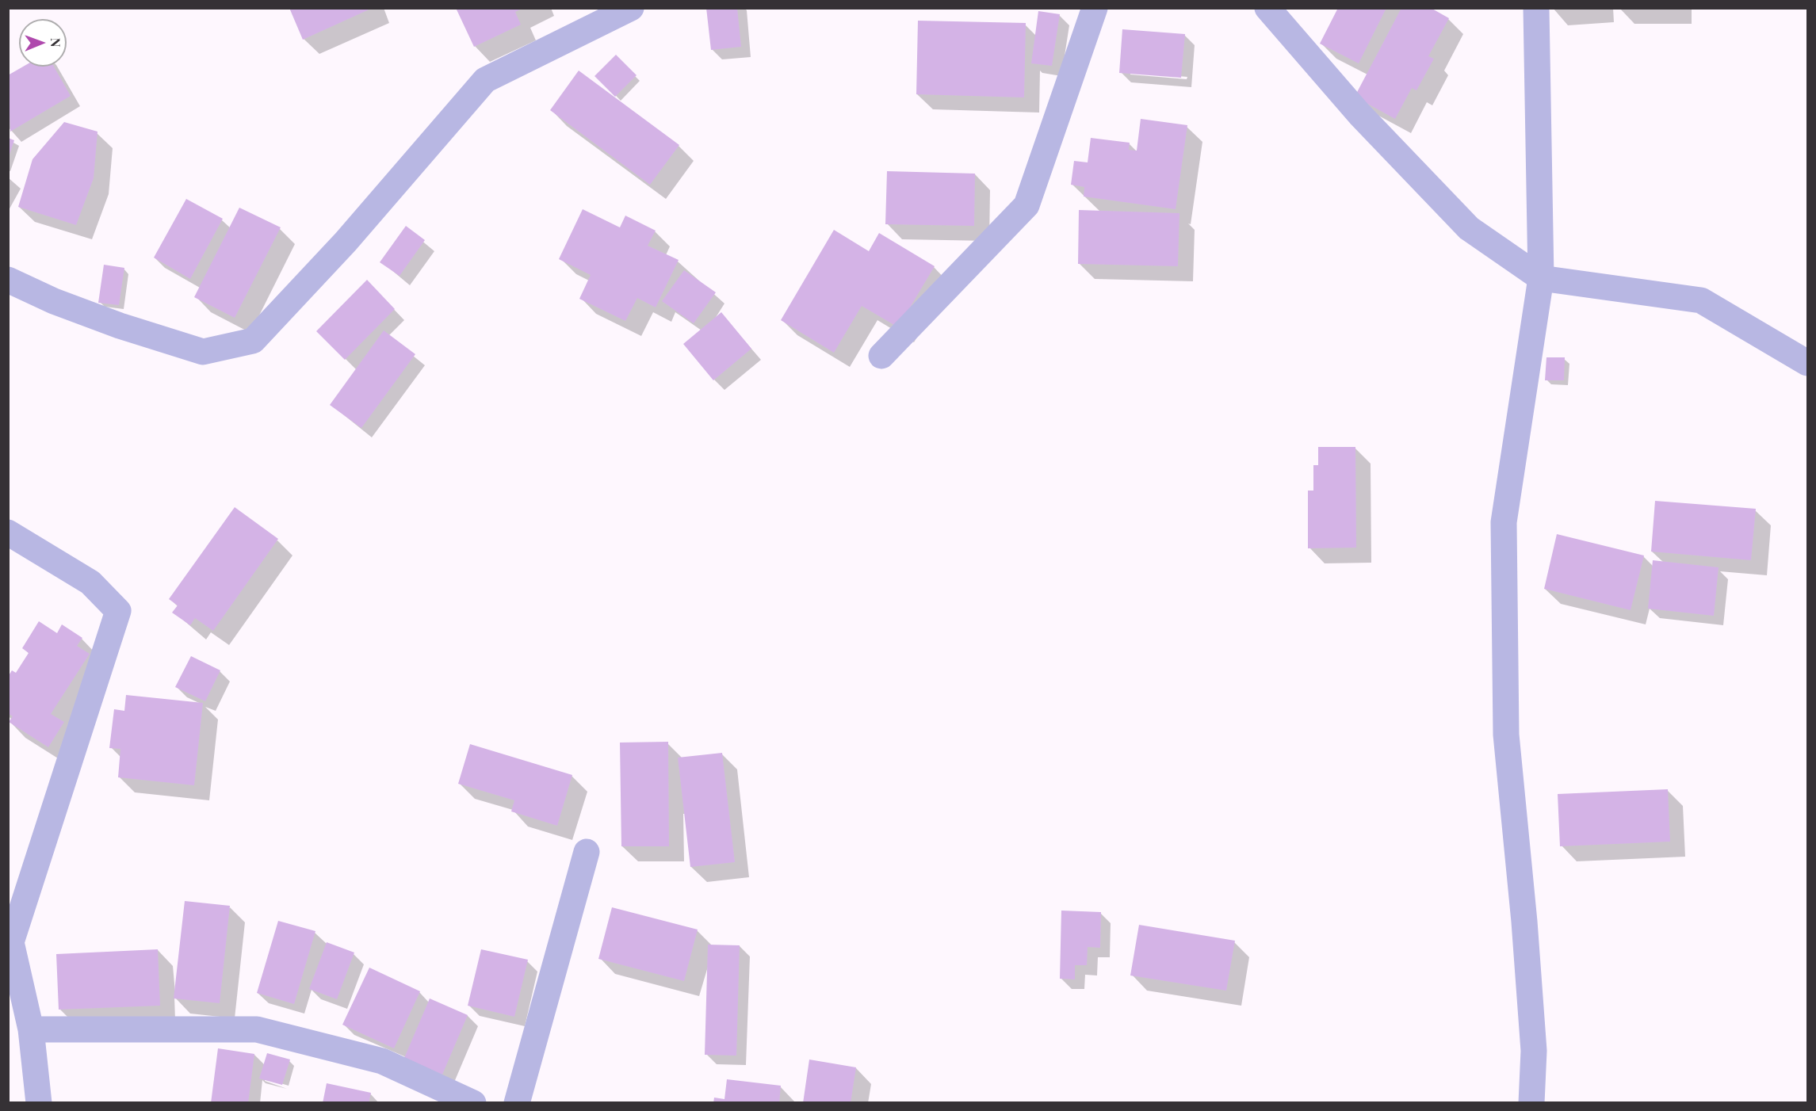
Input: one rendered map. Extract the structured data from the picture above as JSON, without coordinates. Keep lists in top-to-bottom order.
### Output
{
  "north": "right"
}
